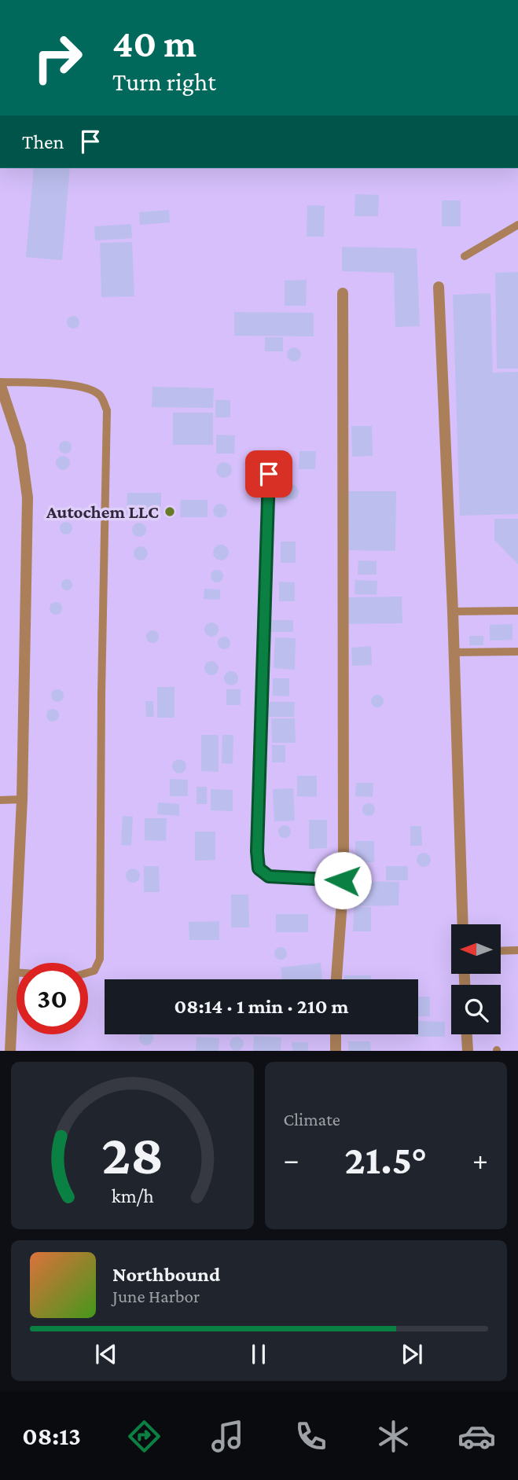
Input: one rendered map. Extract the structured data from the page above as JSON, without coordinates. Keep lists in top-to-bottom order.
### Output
{
  "places": ["Autochem LLC"],
  "north": "left",
  "page": {
    "turn": ["40 m", "Turn right"],
    "then": "Then",
    "limit": "30",
    "trip": "08:14 · 1 min · 210 m",
    "tile": "Climate",
    "heat": ["−", "21.5°", "+"],
    "song": ["Northbound", "June Harbor"],
    "tabs": "08:13",
    "gauge": ["28", "km/h"]
  }
}
